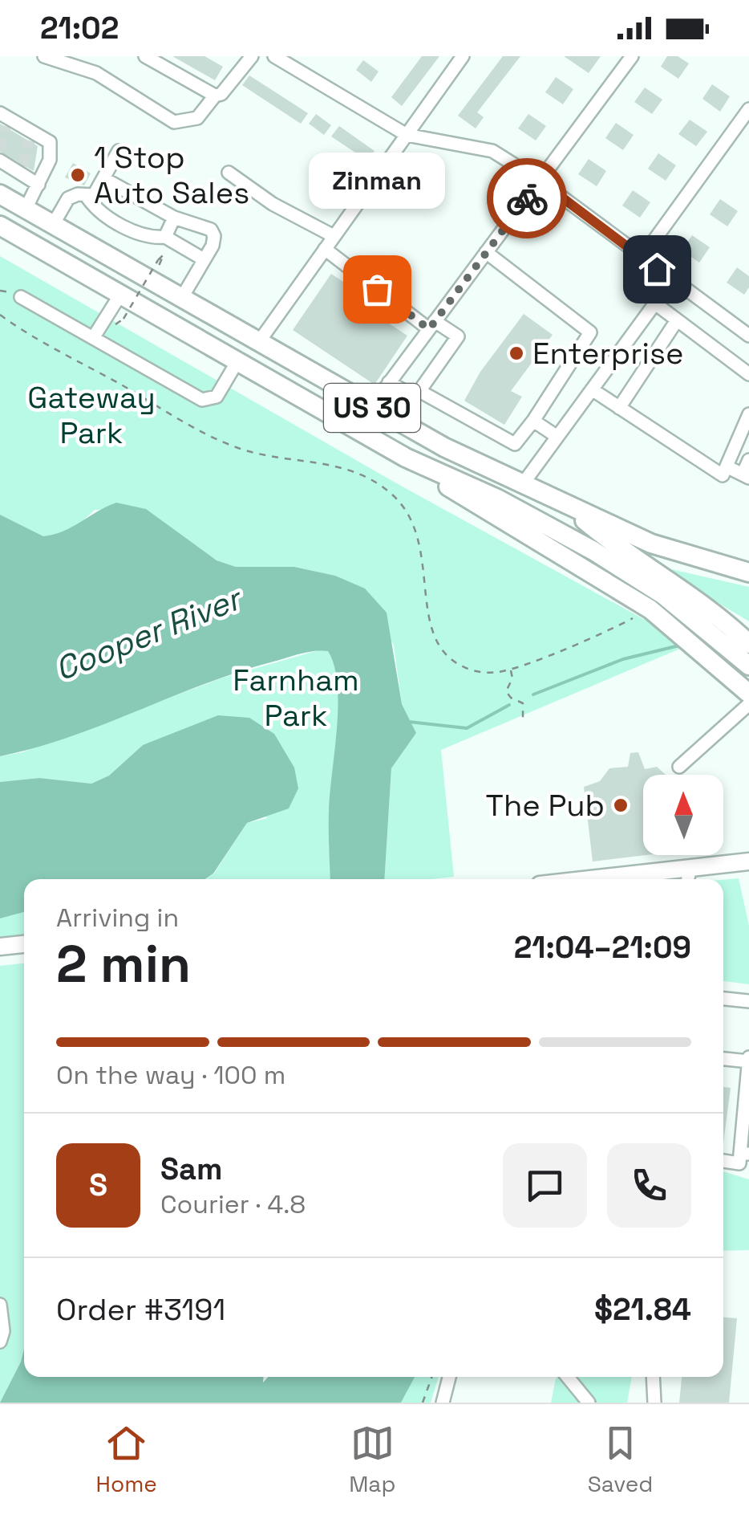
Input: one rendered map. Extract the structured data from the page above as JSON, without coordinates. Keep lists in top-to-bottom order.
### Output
{
  "streets": {
    "highway": ["US 30"]
  },
  "water": ["Cooper River"],
  "parks": ["Gateway Park", "Farnham Park"],
  "places": [
    "1 Stop Auto Sales",
    "Zinman",
    "Enterprise",
    "The Pub"
  ],
  "north": "top",
  "page": {
    "status": "21:02",
    "bubble": "Zinman",
    "heading": ["2 min", "Arriving in", "21:04–21:09"],
    "panel": [
      "Sam",
      "Courier · 4.8",
      "Order #3191",
      "$21.84"
    ],
    "bar": "On the way · 100 m",
    "round": "S",
    "tabs": ["Home", "Map", "Saved"]
  }
}
